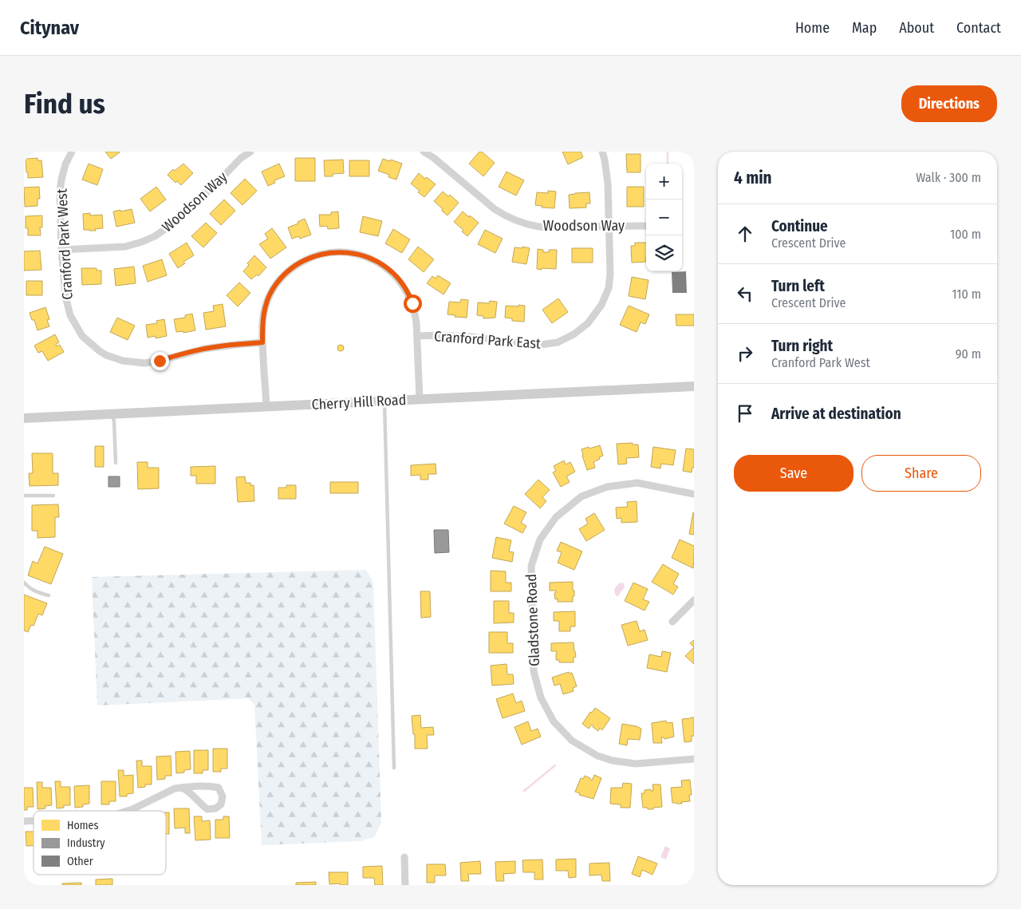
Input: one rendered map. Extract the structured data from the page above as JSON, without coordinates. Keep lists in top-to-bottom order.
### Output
{
  "streets": {
    "main road": ["Cherry Hill Road"],
    "street": [
      "Woodson Way",
      "Cranford Park West",
      "Cranford Park East",
      "Gladstone Road"
    ]
  },
  "crossings": [
    ["Woodson Way", "Cranford Park West"],
    ["Woodson Way", "Cranford Park East"]
  ],
  "legend": ["Homes", "Industry", "Other"],
  "page": {
    "header": "Citynav",
    "nav": [
      "Home",
      "Map",
      "About",
      "Contact"
    ],
    "buttons": [
      "Directions",
      ["Save", "Share"]
    ],
    "title": "Find us",
    "heading": ["4 min", "Walk · 300 m"],
    "map_buttons": ["+", "−"],
    "list": [
      ["Continue", "Crescent Drive", "100 m"],
      ["Turn left", "Crescent Drive", "110 m"],
      ["Turn right", "Cranford Park West", "90 m"],
      "Arrive at destination"
    ]
  }
}
